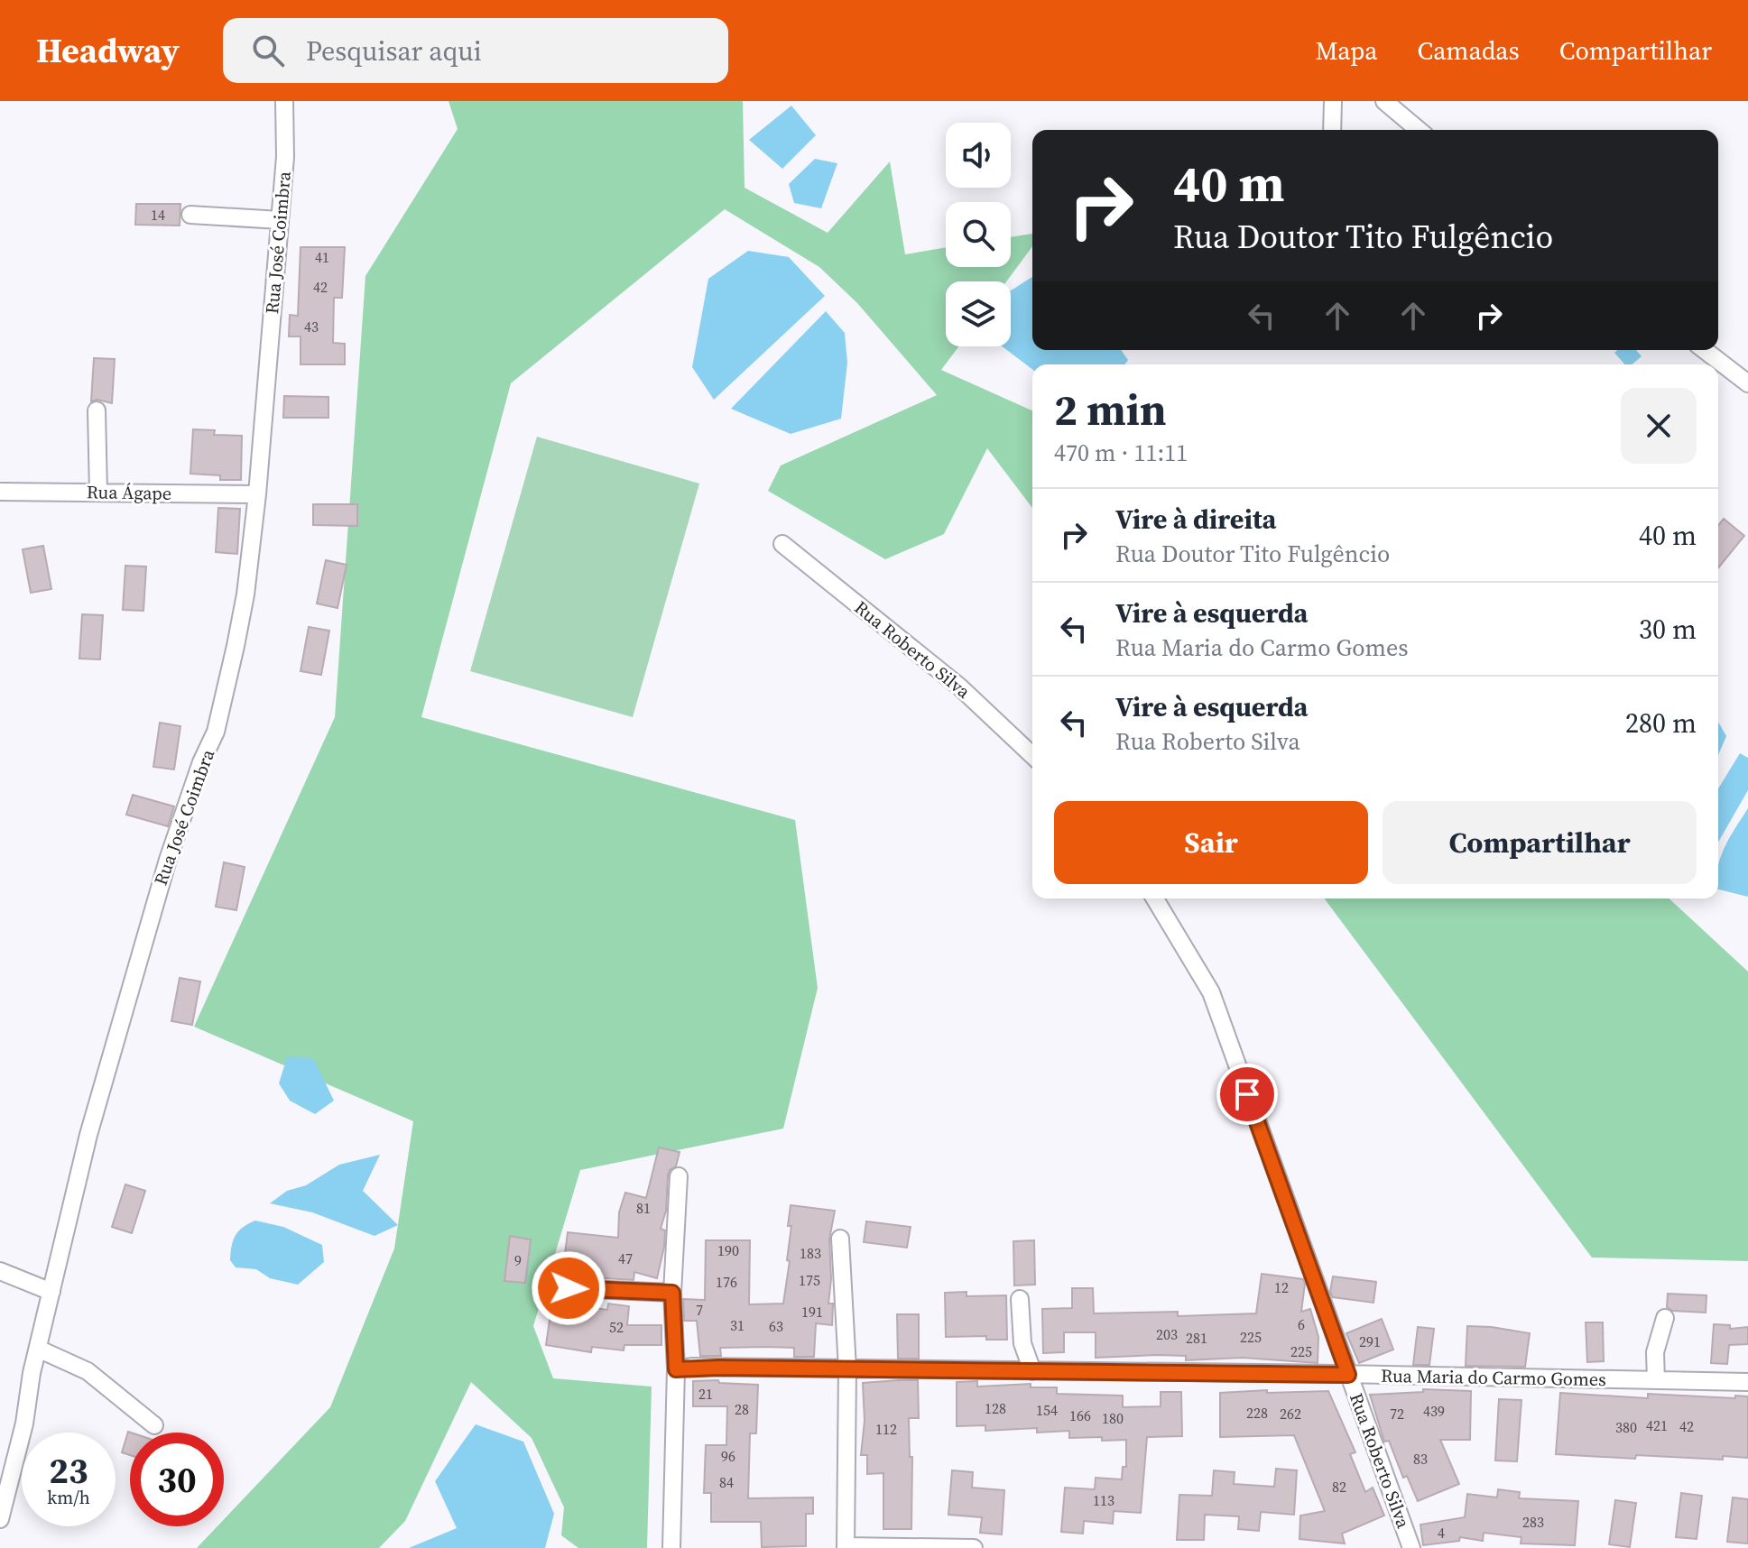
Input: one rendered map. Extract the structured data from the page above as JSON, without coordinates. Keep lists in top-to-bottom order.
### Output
{
  "streets": {
    "street": [
      "Rua José Coimbra",
      "Rua Ágape",
      "Rua Roberto Silva",
      "Rua Maria do Carmo Gomes"
    ]
  },
  "crossings": [
    ["Rua José Coimbra", "Rua Ágape"],
    ["Rua Roberto Silva", "Rua Maria do Carmo Gomes"]
  ],
  "house_numbers": [
    "14",
    "41",
    "42",
    "43",
    "81",
    "190",
    "183",
    "47",
    "9",
    "175",
    "176",
    "12",
    "7",
    "191",
    "6",
    "31",
    "63",
    "52",
    "203",
    "225",
    "281",
    "291",
    "225",
    "21",
    "128",
    "28",
    "154",
    "439",
    "228",
    "262",
    "72",
    "166",
    "180",
    "421",
    "42",
    "380",
    "112",
    "96",
    "83",
    "84",
    "82",
    "113",
    "283",
    "4"
  ],
  "page": {
    "header": "Headway",
    "search": "Pesquisar aqui",
    "nav": ["Mapa", "Camadas", "Compartilhar"],
    "turn": ["40 m", "Rua Doutor Tito Fulgêncio"],
    "heading": ["2 min", "470 m · 11:11"],
    "list": [
      {
        "name": "Vire à direita",
        "note": "Rua Doutor Tito Fulgêncio",
        "value": "40 m"
      },
      {
        "name": "Vire à esquerda",
        "note": "Rua Maria do Carmo Gomes",
        "value": "30 m"
      },
      {
        "name": "Vire à esquerda",
        "note": "Rua Roberto Silva",
        "value": "280 m"
      }
    ],
    "buttons": ["Sair", "Compartilhar"],
    "speed": "23 km/h",
    "limit": "30"
  }
}
